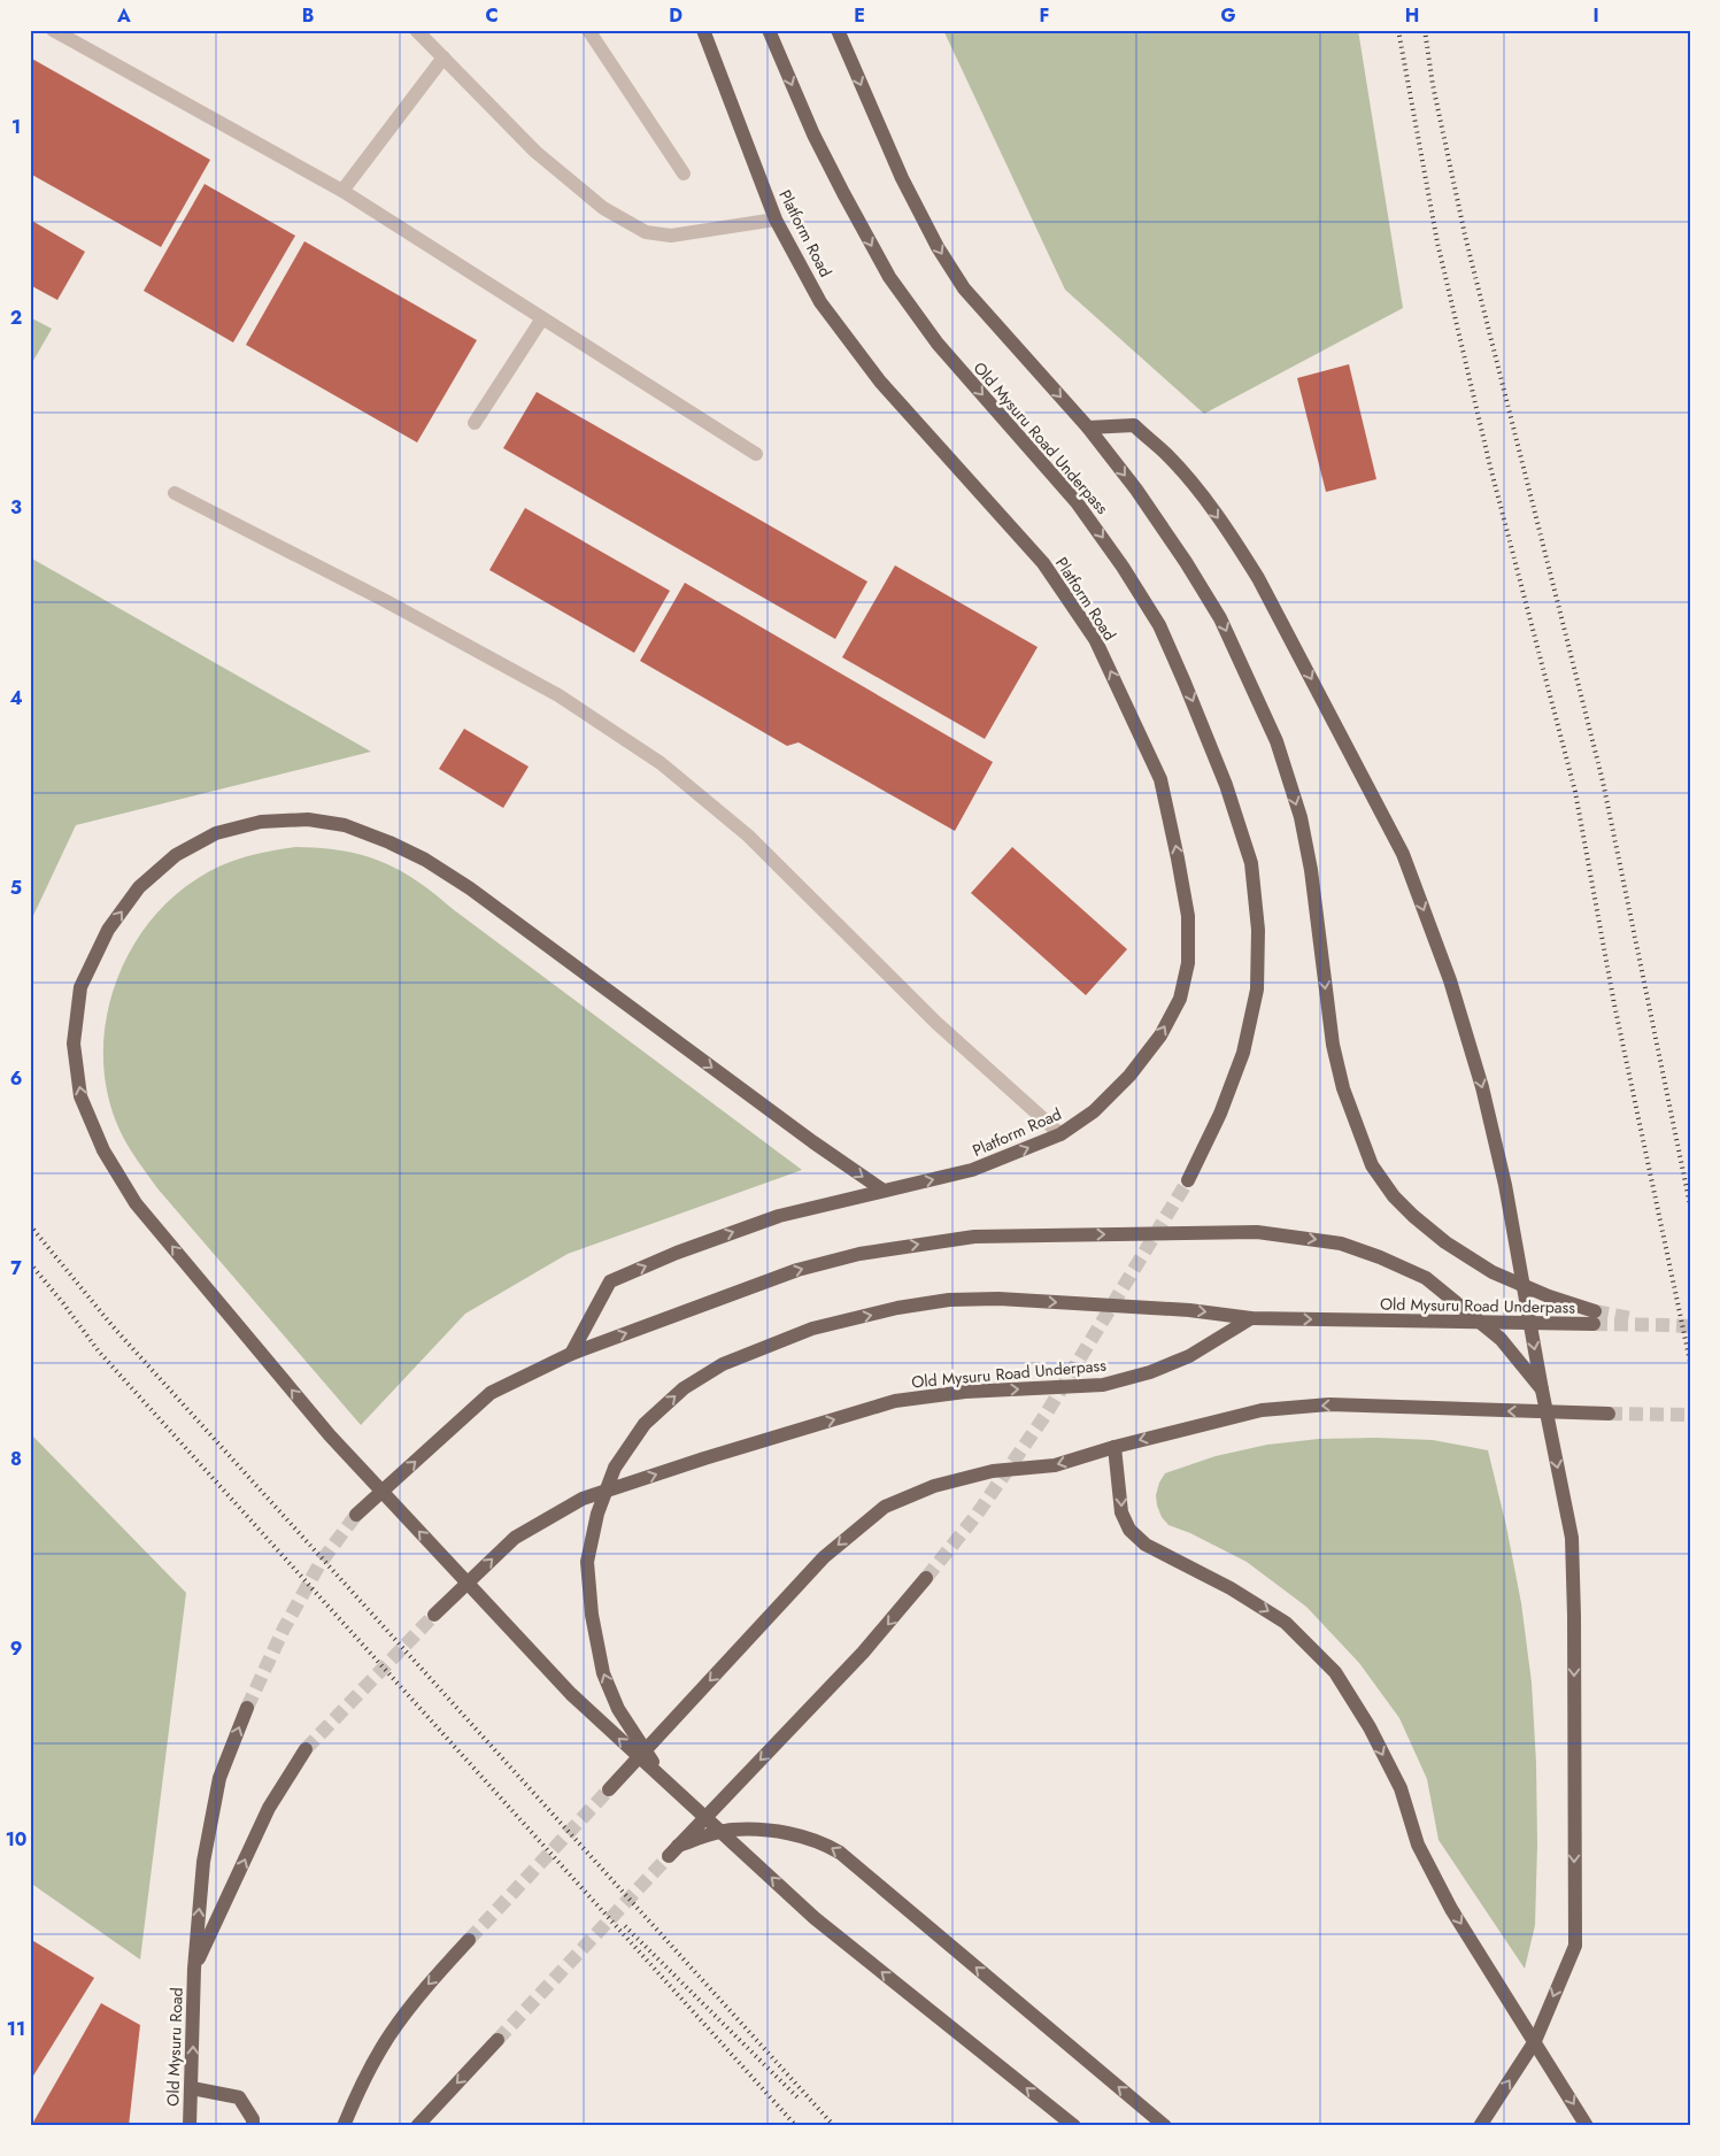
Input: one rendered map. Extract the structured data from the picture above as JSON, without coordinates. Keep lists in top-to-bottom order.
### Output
{
  "streets": {
    "main road": ["Platform Road", "Old Mysuru Road Underpass", "Old Mysuru Road"]
  },
  "one_way": ["Old Mysuru Road"],
  "grid": {
    "columns": [
      "A",
      "B",
      "C",
      "D",
      "E",
      "F",
      "G",
      "H",
      "I"
    ],
    "rows": [
      "1",
      "2",
      "3",
      "4",
      "5",
      "6",
      "7",
      "8",
      "9",
      "10",
      "11"
    ]
  }
}
